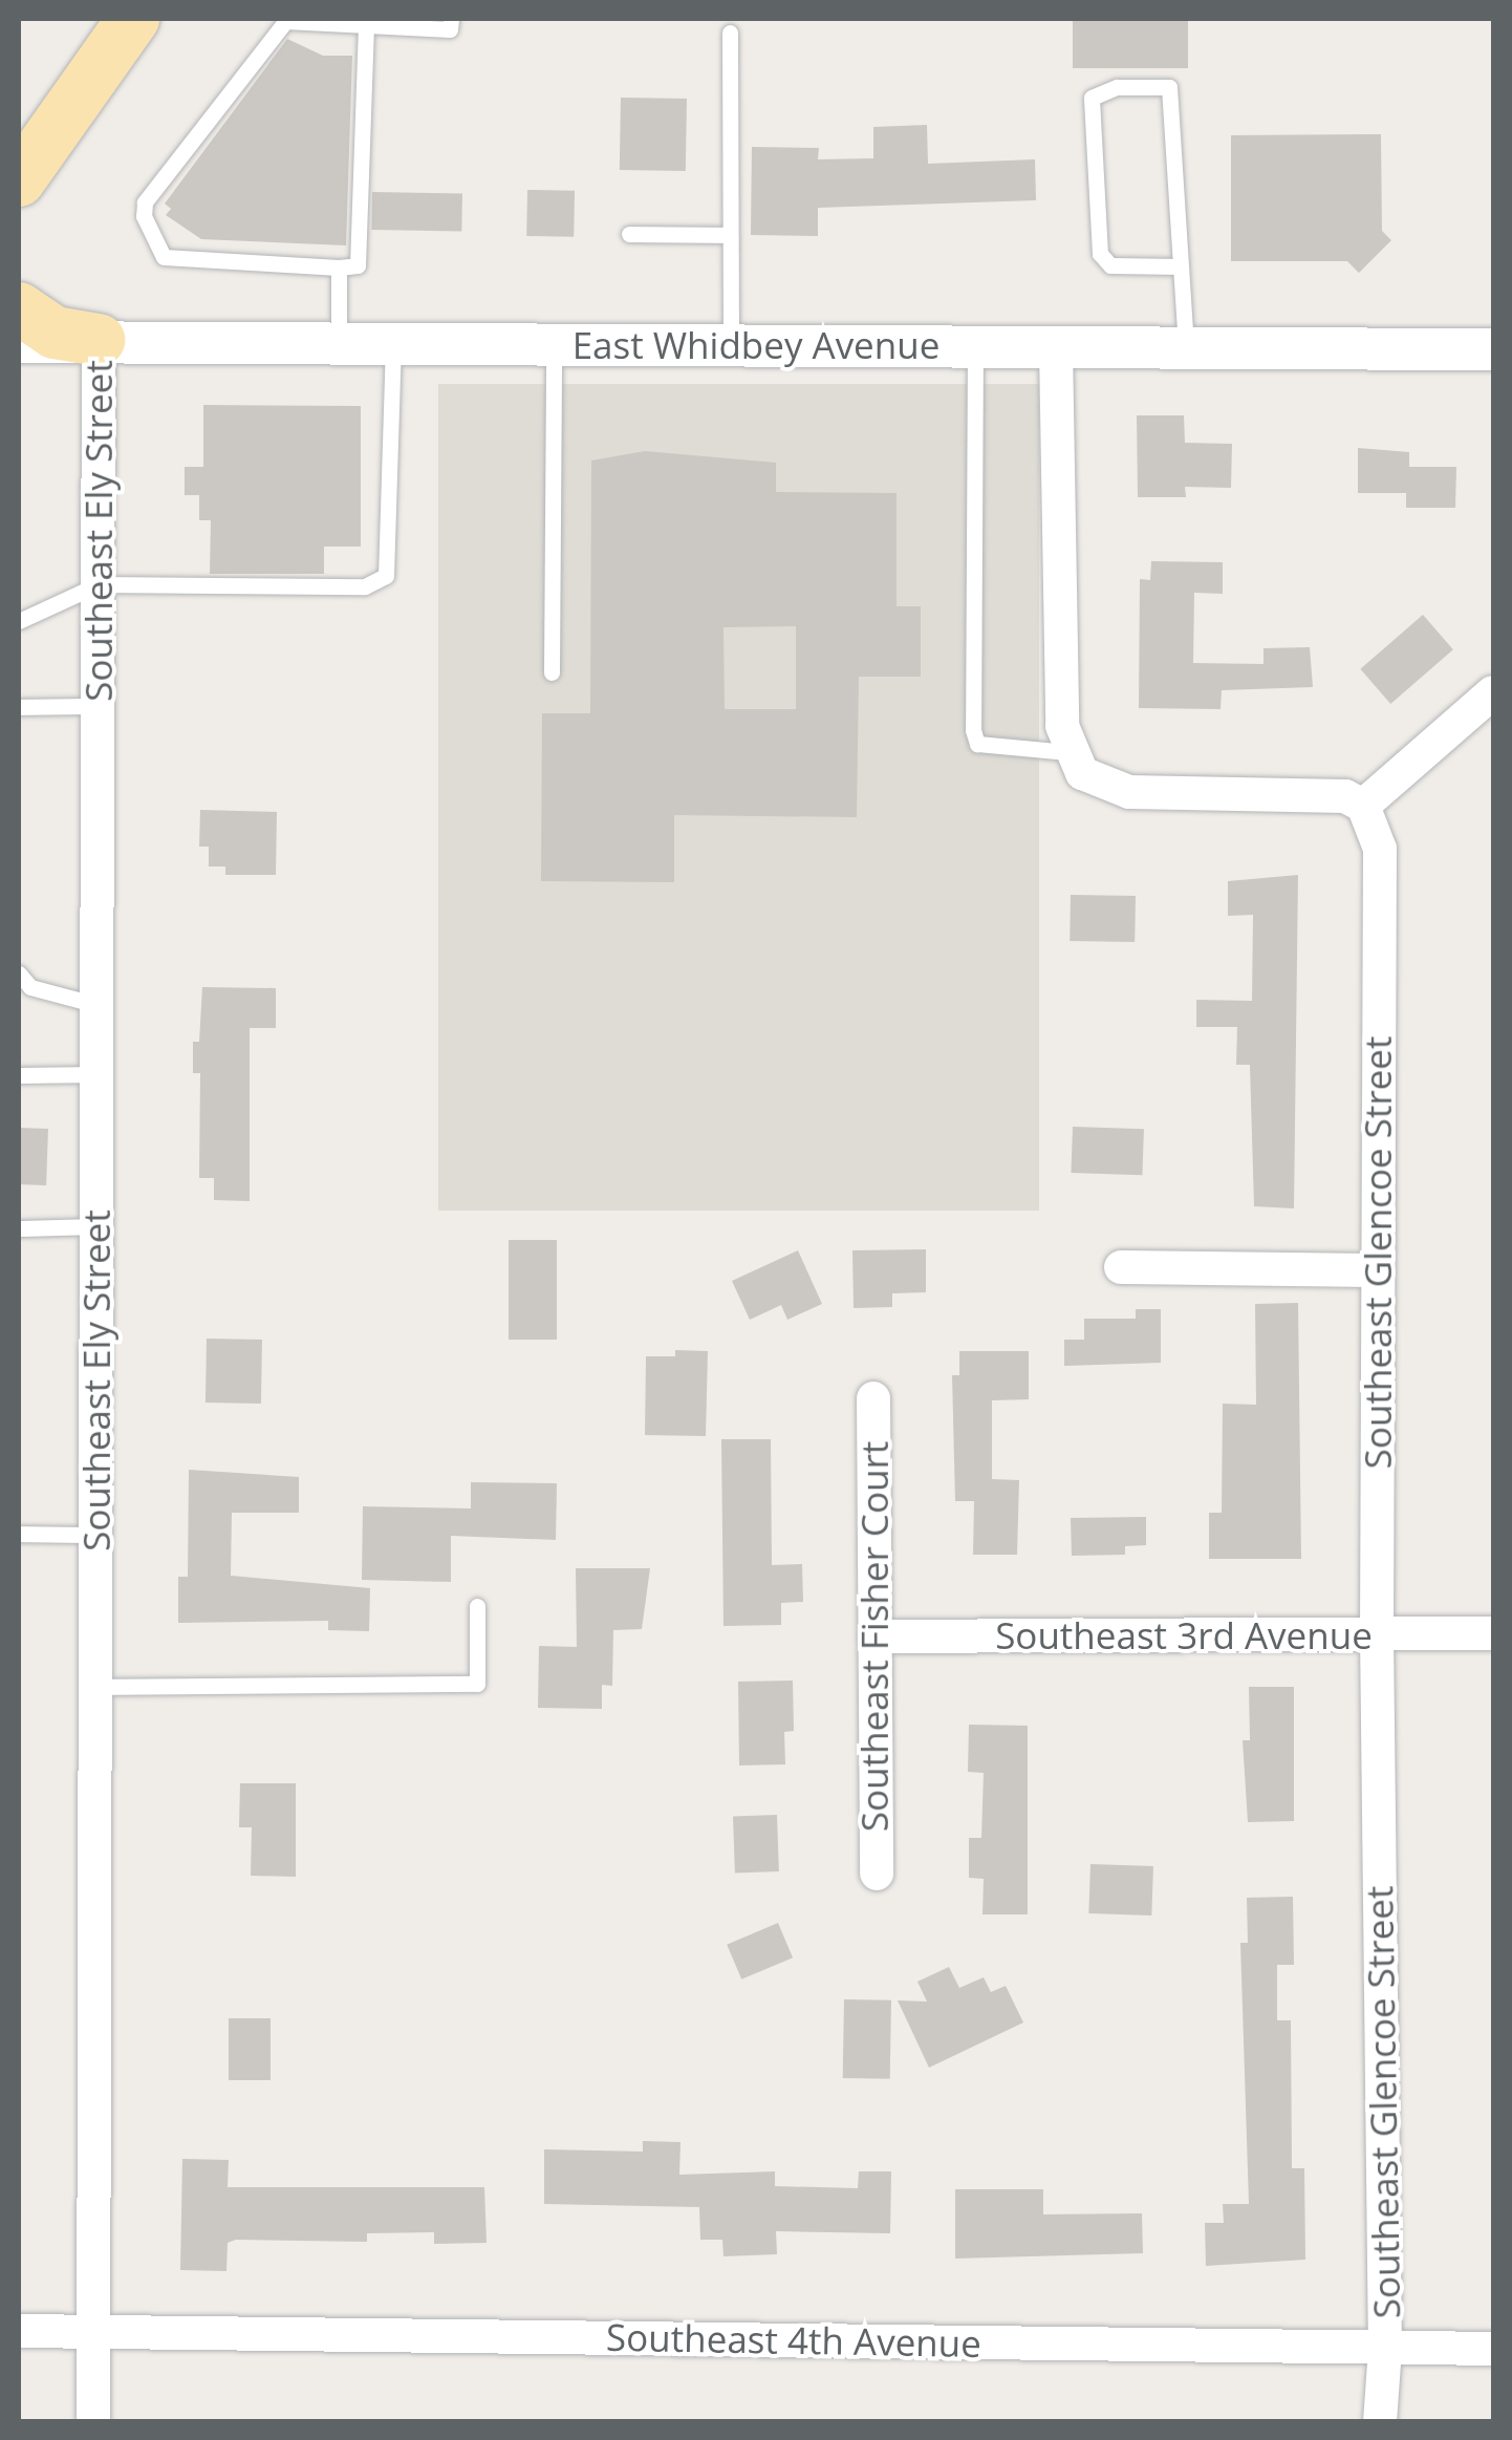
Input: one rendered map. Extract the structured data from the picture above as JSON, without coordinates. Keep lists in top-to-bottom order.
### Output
{
  "streets": {
    "street": [
      "East Whidbey Avenue",
      "Southeast Ely Street",
      "Southeast Glencoe Street",
      "Southeast 3rd Avenue",
      "Southeast Fisher Court",
      "Southeast 4th Avenue"
    ]
  },
  "crossings": [
    ["East Whidbey Avenue", "Southeast Ely Street"],
    ["Southeast Ely Street", "Southeast 4th Avenue"],
    ["Southeast Glencoe Street", "Southeast 3rd Avenue"],
    ["Southeast Glencoe Street", "Southeast 4th Avenue"],
    ["Southeast 3rd Avenue", "Southeast Fisher Court"]
  ]
}
